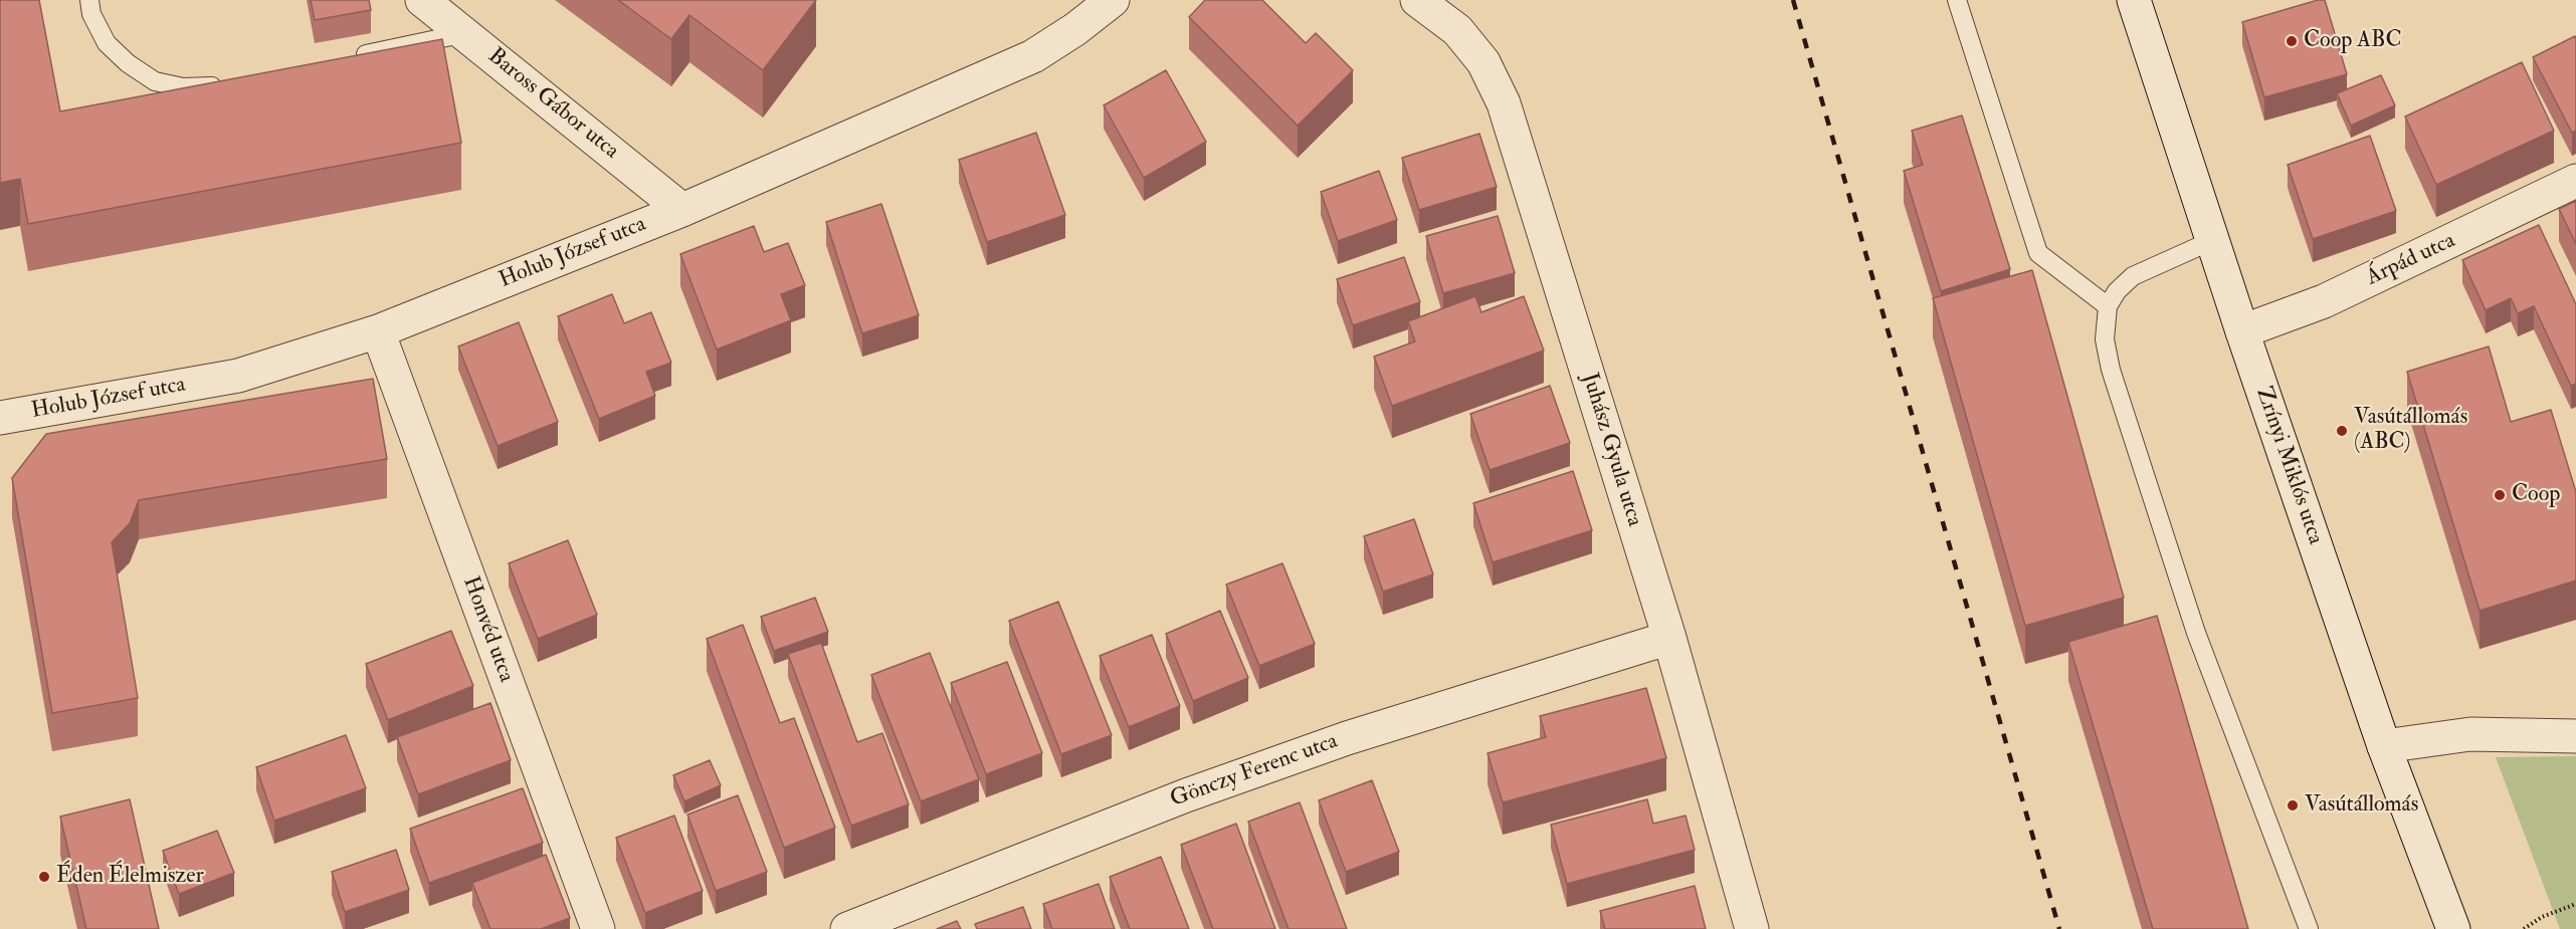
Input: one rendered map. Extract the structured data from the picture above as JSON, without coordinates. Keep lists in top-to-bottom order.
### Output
{
  "streets": {
    "street": [
      "Baross Gábor utca",
      "Holub József utca",
      "Árpád utca",
      "Juhász Gyula utca",
      "Zrínyi Miklós utca",
      "Honvéd utca",
      "Gönczy Ferenc utca"
    ]
  },
  "crossings": [
    ["Baross Gábor utca", "Holub József utca"],
    ["Holub József utca", "Honvéd utca"],
    ["Árpád utca", "Zrínyi Miklós utca"],
    ["Juhász Gyula utca", "Gönczy Ferenc utca"]
  ],
  "places": [
    "Coop ABC",
    "Vasútállomás (ABC)",
    "Coop",
    "Vasútállomás",
    "Éden Élelmiszer"
  ]
}
